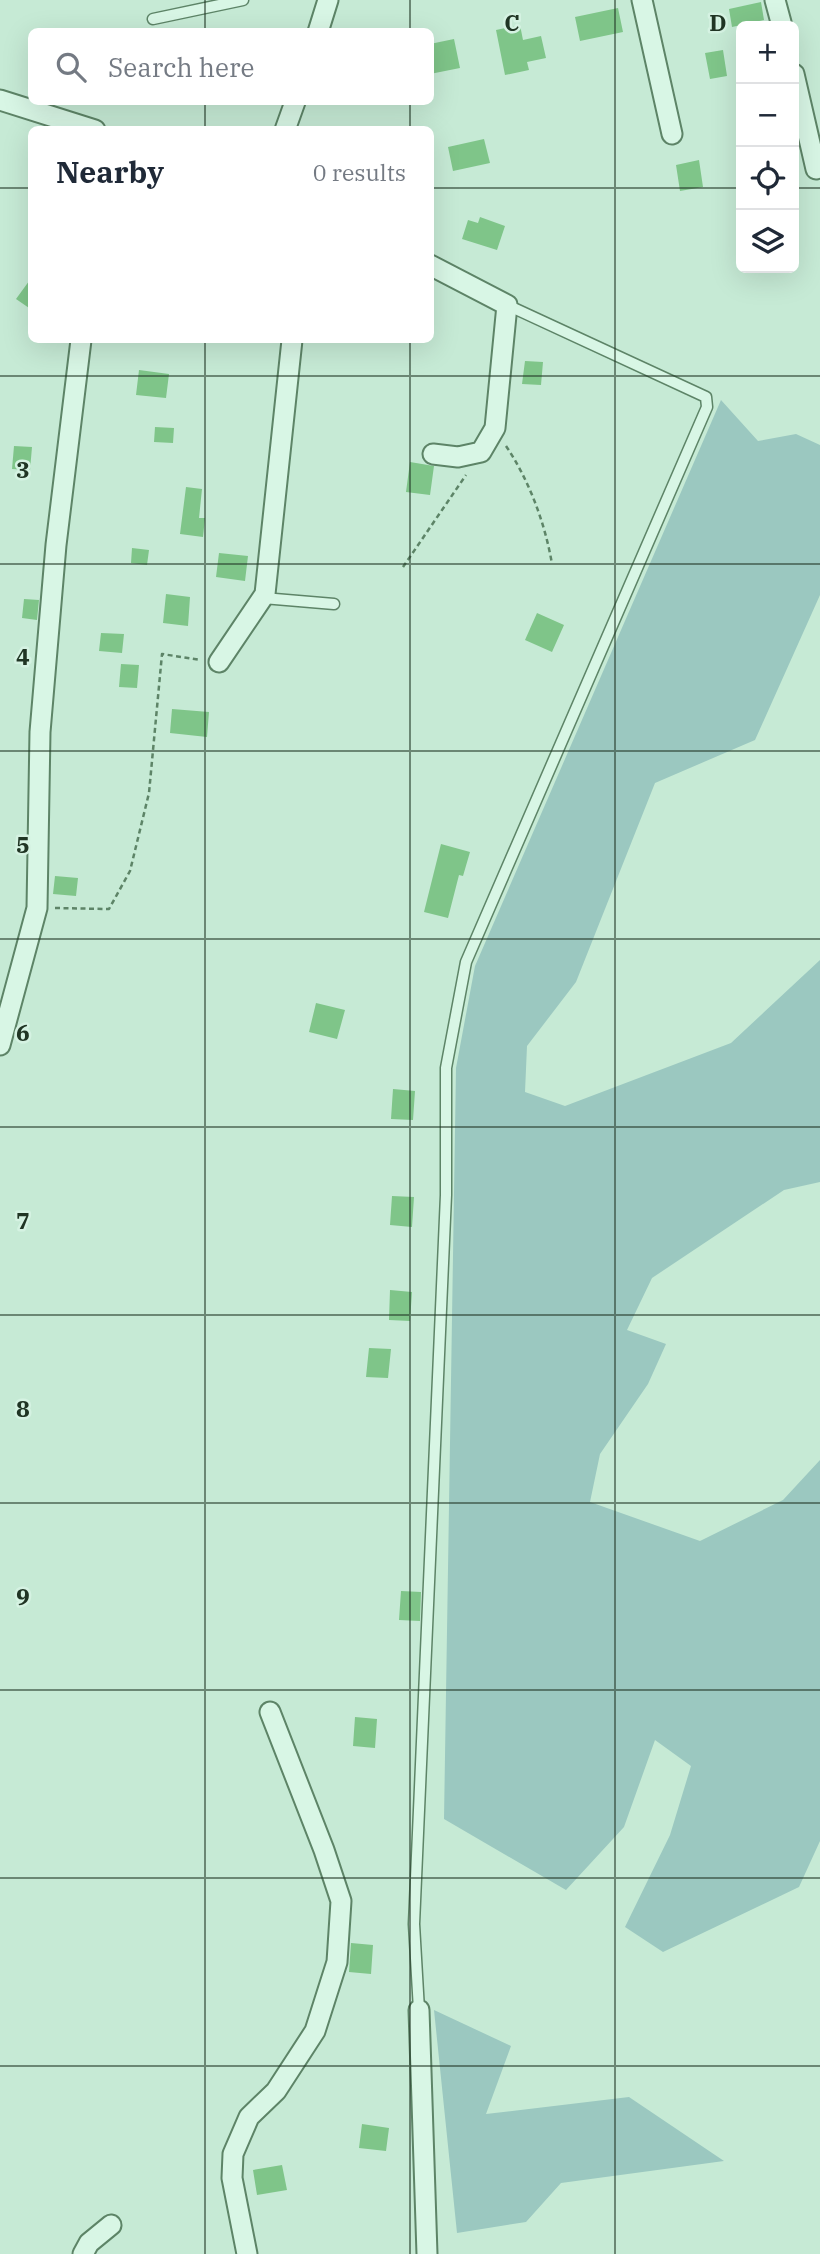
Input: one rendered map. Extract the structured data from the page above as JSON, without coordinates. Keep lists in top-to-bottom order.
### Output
{
  "page": {
    "map_buttons": ["+", "−"],
    "search": "Search here",
    "heading": ["Nearby", "0 results"]
  },
  "grid": {
    "columns": ["C", "D"],
    "rows": [
      "3",
      "4",
      "5",
      "6",
      "7",
      "8",
      "9"
    ]
  }
}
